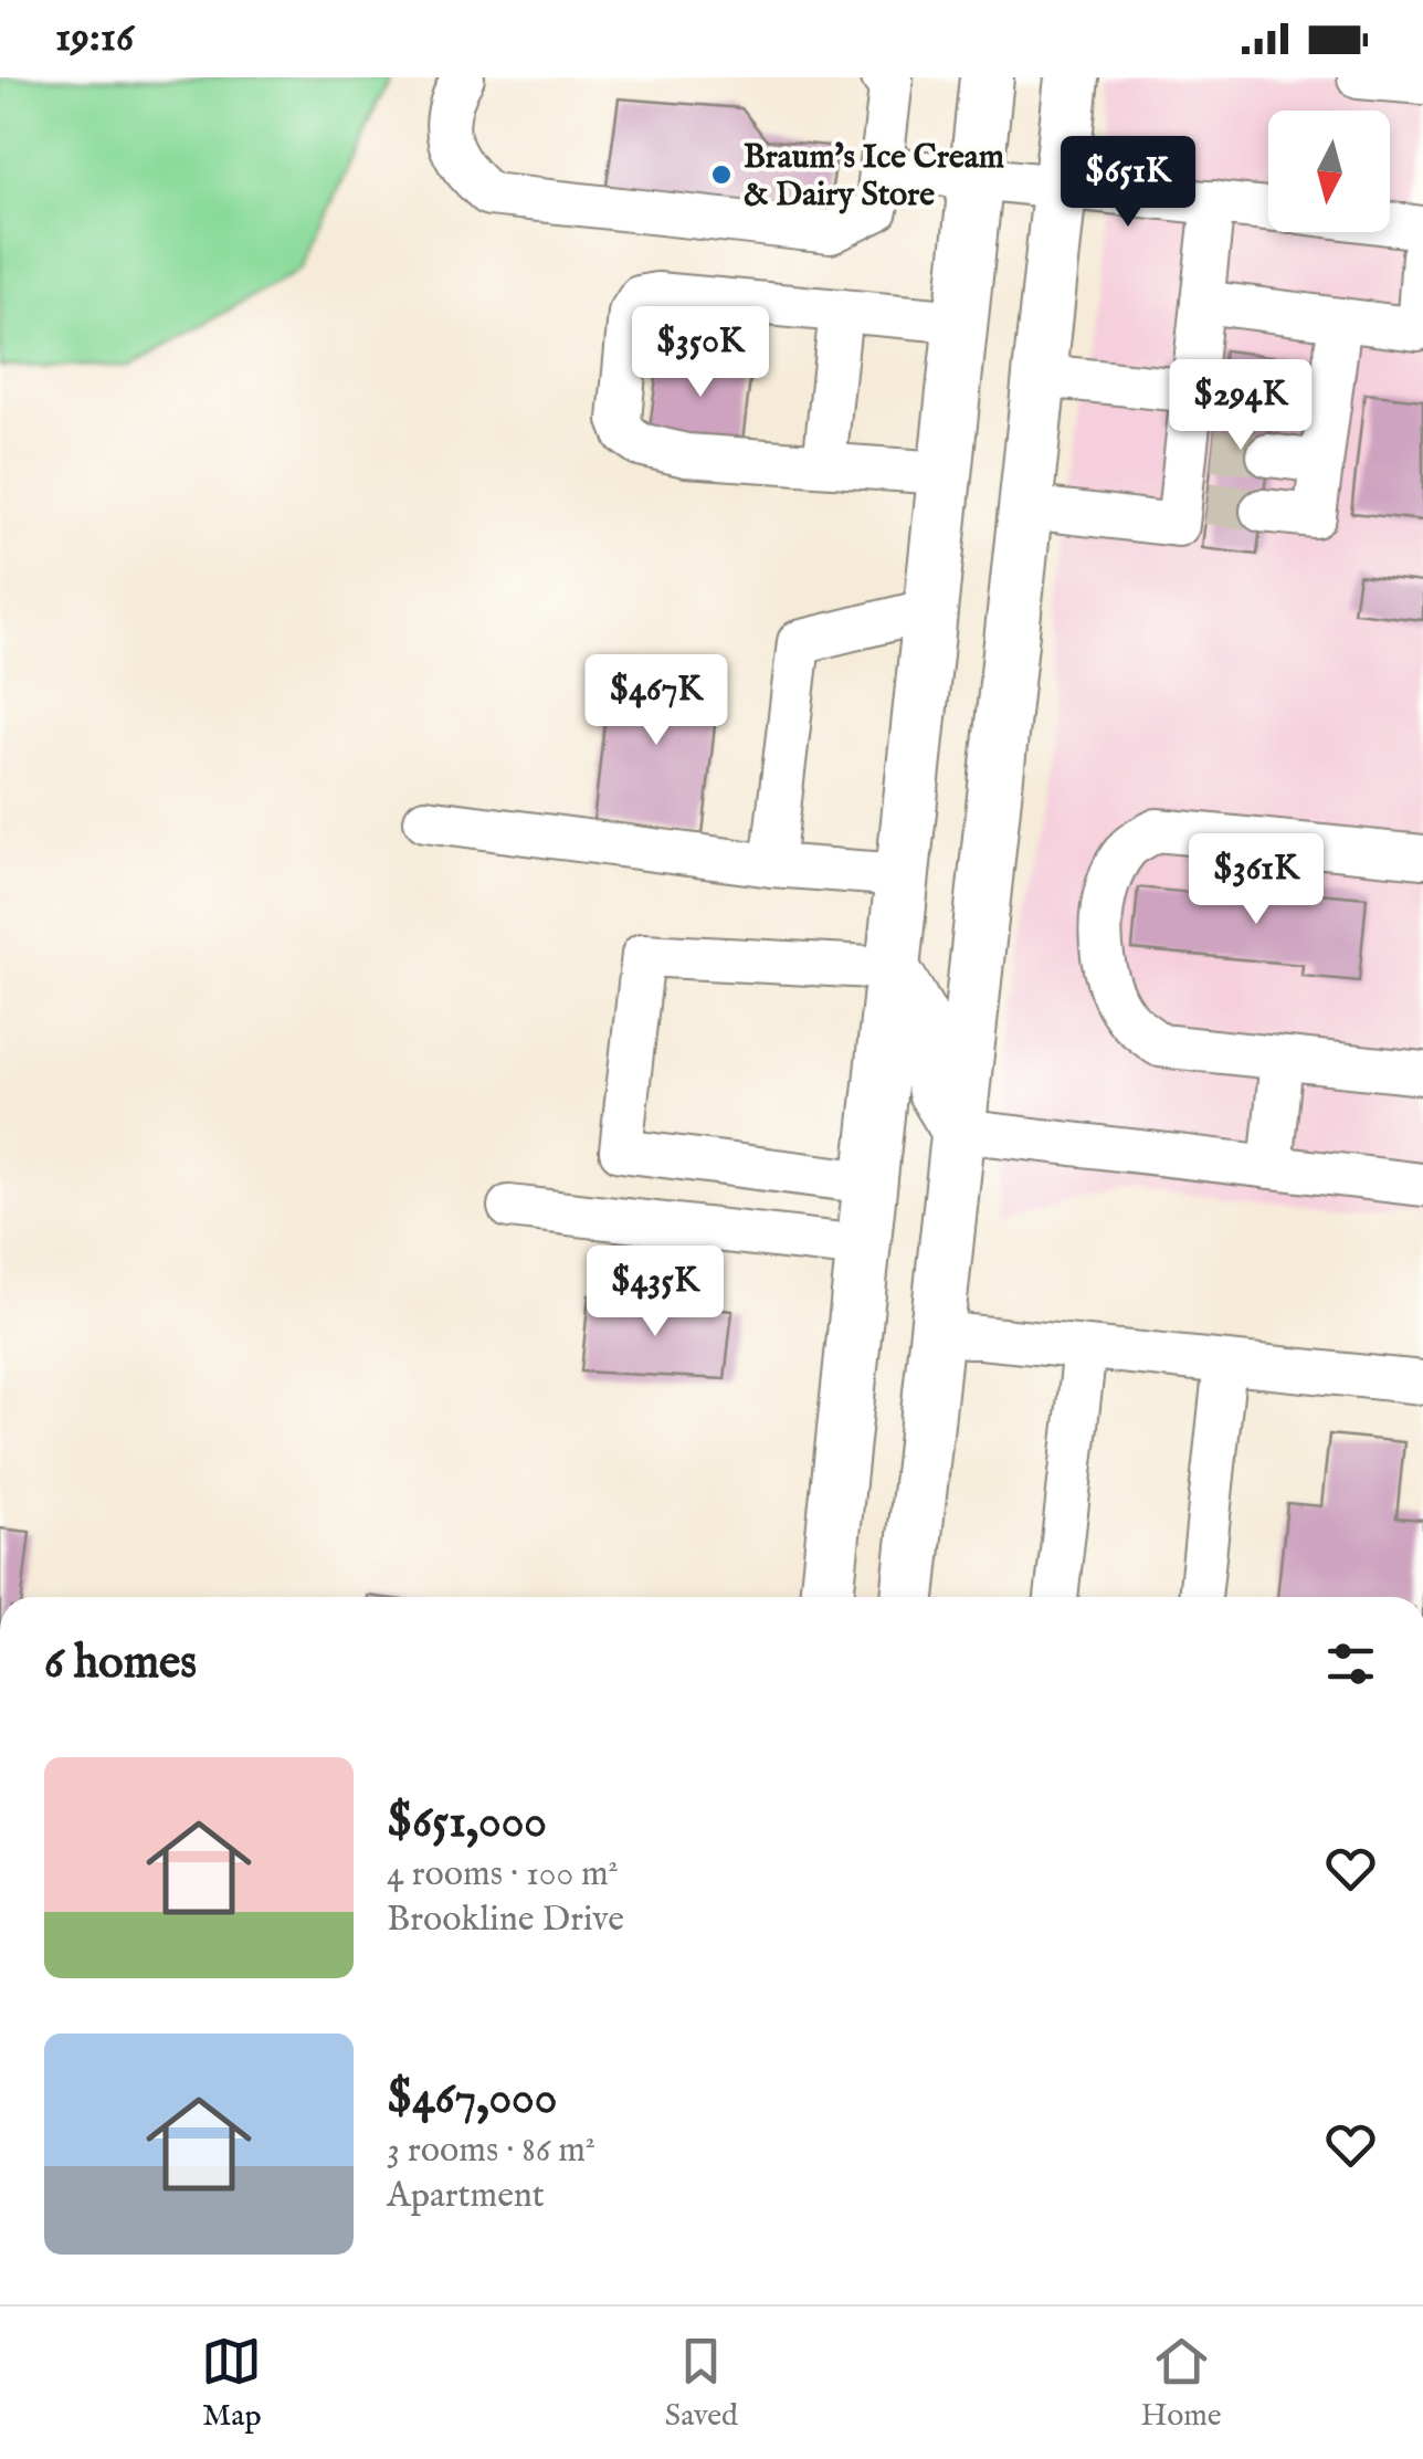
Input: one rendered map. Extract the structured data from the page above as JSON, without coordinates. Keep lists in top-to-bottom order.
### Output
{
  "places": ["Braum's Ice Cream & Dairy Store"],
  "north": "bottom",
  "page": {
    "status": "19:16",
    "price": [
      "$651K",
      "$350K",
      "$294K",
      "$467K",
      "$361K",
      "$435K"
    ],
    "heading": "6 homes",
    "list": [
      {
        "name": "$651,000",
        "note": "4 rooms · 100 m² · Brookline Drive"
      },
      {
        "name": "$467,000",
        "note": "3 rooms · 86 m² · Apartment"
      }
    ],
    "tabs": ["Map", "Saved", "Home"]
  }
}
